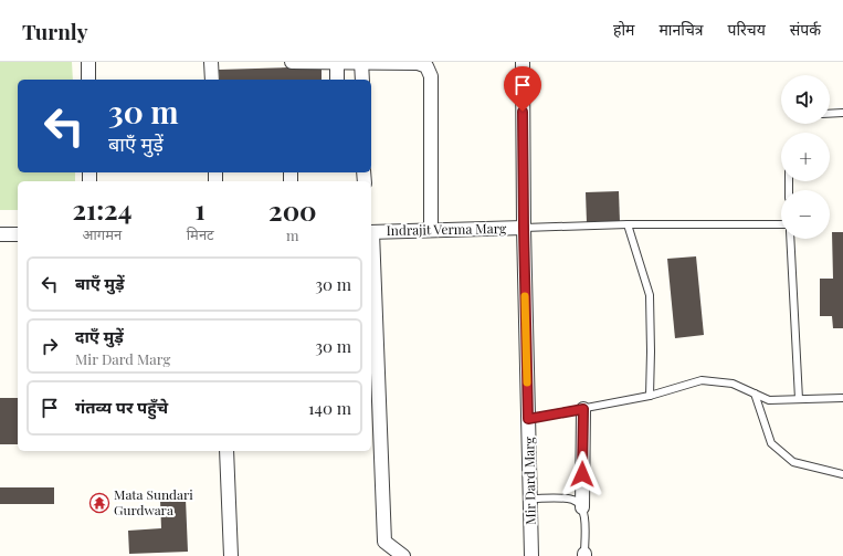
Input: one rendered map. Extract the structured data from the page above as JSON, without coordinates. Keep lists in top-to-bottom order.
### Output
{
  "streets": {
    "street": ["Indrajit Verma Marg", "Mir Dard Marg"]
  },
  "crossings": [
    ["Indrajit Verma Marg", "Mir Dard Marg"]
  ],
  "places": {
    "temple": ["Mata Sundari Gurdwara"]
  },
  "page": {
    "header": "Turnly",
    "nav": [
      "होम",
      "मानचित्र",
      "परिचय",
      "संपर्क"
    ],
    "map_buttons": ["+", "−"],
    "turn": ["30 m", "बाएँ मुड़ें"],
    "eta": [
      "21:24",
      "आगमन",
      "1",
      "मिनट",
      "200",
      "m"
    ],
    "list": [
      {
        "name": "बाएँ मुड़ें",
        "value": "30 m"
      },
      {
        "name": "दाएँ मुड़ें",
        "note": "Mir Dard Marg",
        "value": "30 m"
      },
      {
        "name": "गंतव्य पर पहुँचे",
        "value": "140 m"
      }
    ]
  }
}
